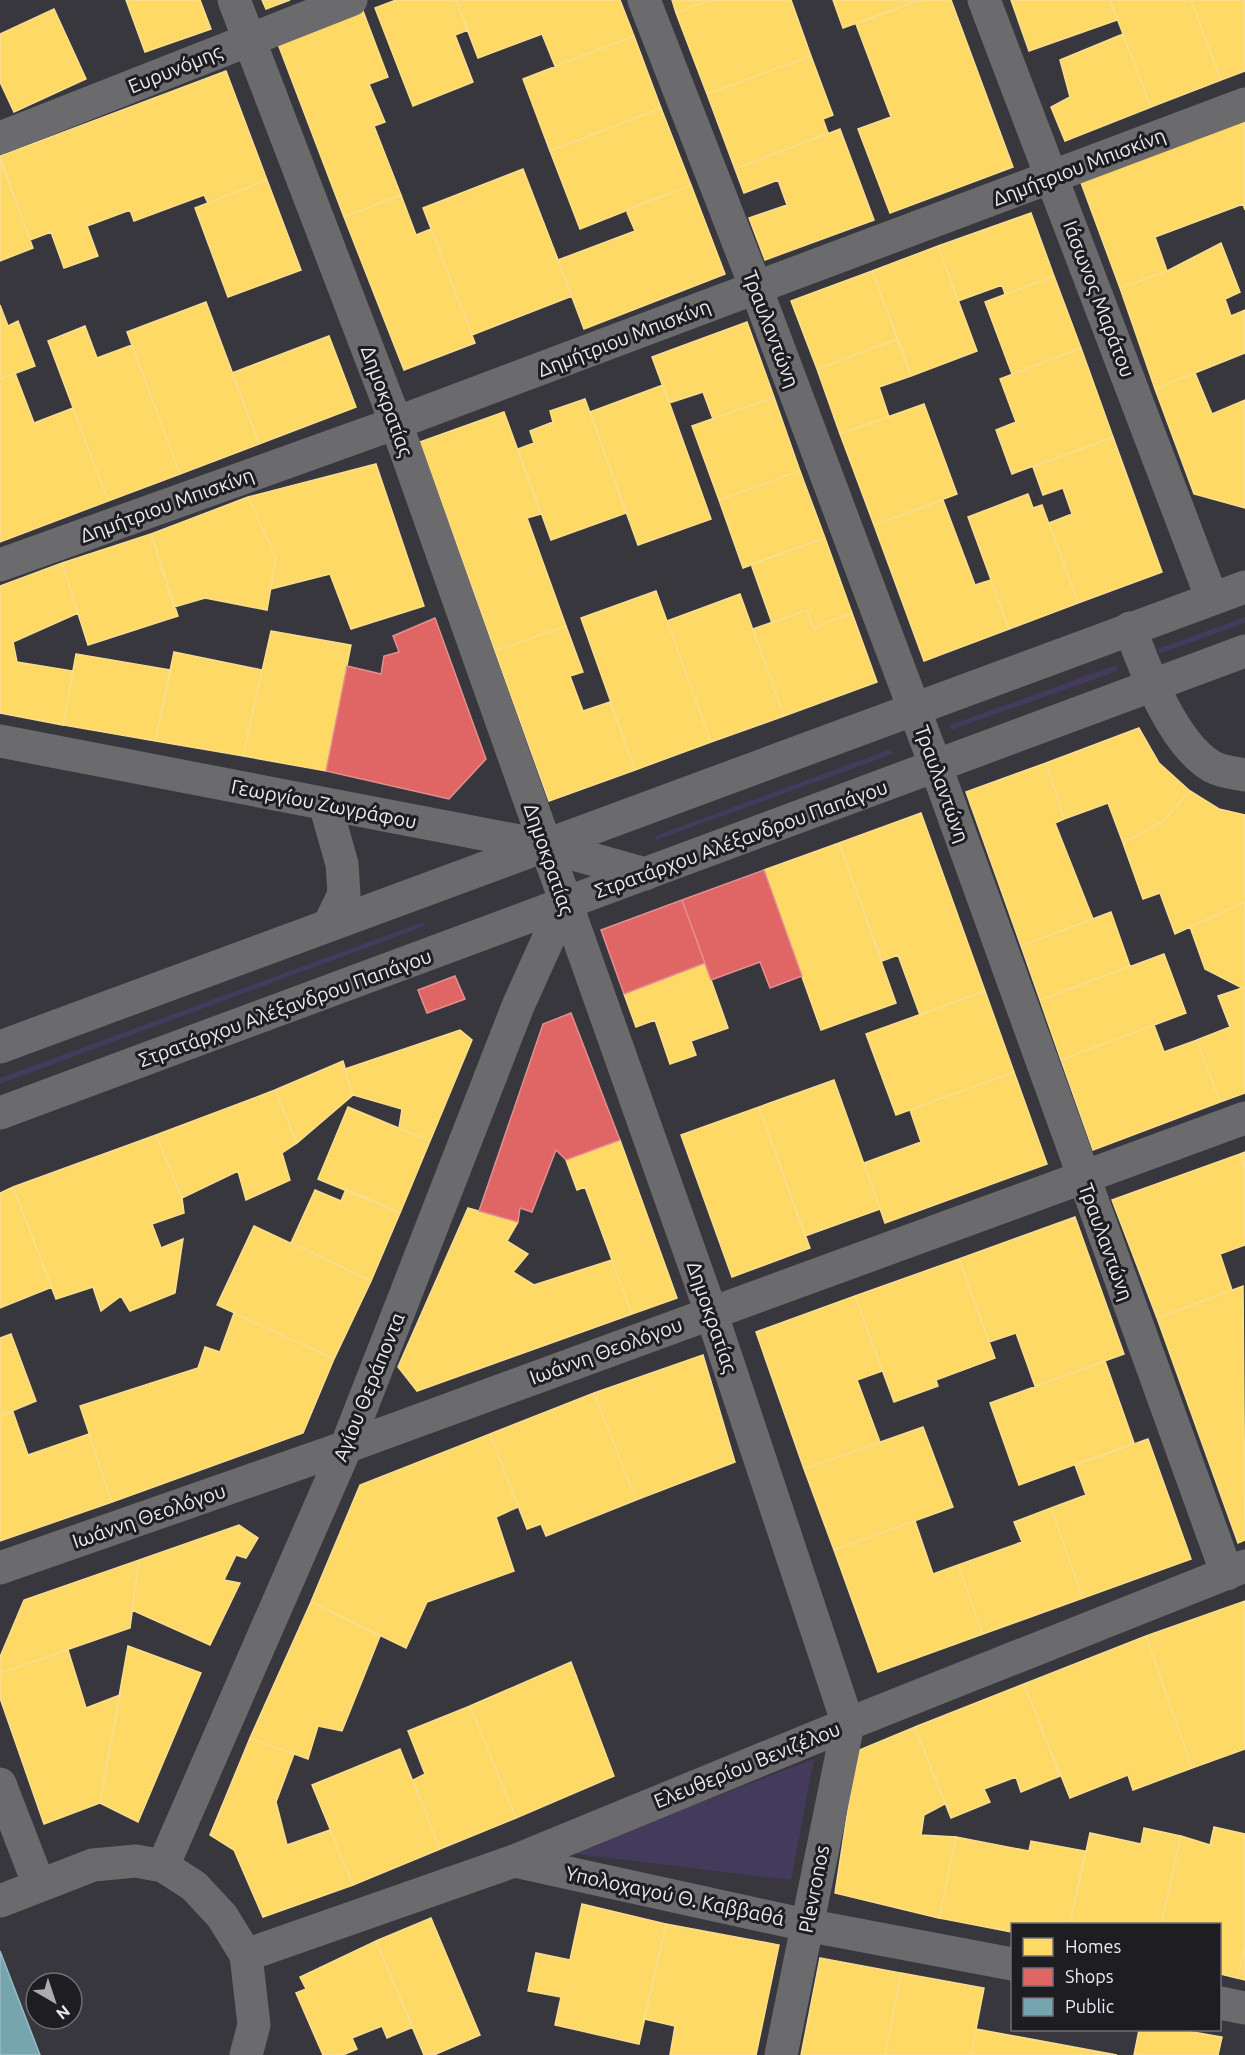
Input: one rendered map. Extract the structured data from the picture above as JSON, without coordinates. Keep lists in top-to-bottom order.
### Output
{
  "streets": {
    "street": [
      "Ευρυνόμης",
      "Δημήτριου Μπισκίνη",
      "Ιάσωνος Μαράτου",
      "Τραυλαντώνη",
      "Δημοκρατίας",
      "Γεωργίου Ζωγράφου",
      "Στρατάρχου Αλέξανδρου Παπάγου",
      "Ιωάννη Θεολόγου",
      "Αγίου Θεράποντα",
      "Ελευθερίου Βενιζέλου",
      "Plevronos",
      "Υπολοχαγού Θ. Καββαθά"
    ]
  },
  "crossings": [
    ["Ευρυνόμης", "Δημοκρατίας"],
    ["Δημήτριου Μπισκίνη", "Ιάσωνος Μαράτου"],
    ["Δημήτριου Μπισκίνη", "Τραυλαντώνη"],
    ["Δημήτριου Μπισκίνη", "Δημοκρατίας"],
    ["Τραυλαντώνη", "Στρατάρχου Αλέξανδρου Παπάγου"],
    ["Τραυλαντώνη", "Ιωάννη Θεολόγου"],
    ["Τραυλαντώνη", "Ελευθερίου Βενιζέλου"],
    ["Δημοκρατίας", "Γεωργίου Ζωγράφου"],
    ["Δημοκρατίας", "Στρατάρχου Αλέξανδρου Παπάγου"],
    ["Δημοκρατίας", "Ιωάννη Θεολόγου"],
    ["Δημοκρατίας", "Αγίου Θεράποντα"],
    ["Δημοκρατίας", "Ελευθερίου Βενιζέλου"],
    ["Δημοκρατίας", "Plevronos"],
    ["Γεωργίου Ζωγράφου", "Στρατάρχου Αλέξανδρου Παπάγου"],
    ["Στρατάρχου Αλέξανδρου Παπάγου", "Αγίου Θεράποντα"],
    ["Ιωάννη Θεολόγου", "Αγίου Θεράποντα"],
    ["Ελευθερίου Βενιζέλου", "Plevronos"],
    ["Ελευθερίου Βενιζέλου", "Υπολοχαγού Θ. Καββαθά"],
    ["Plevronos", "Υπολοχαγού Θ. Καββαθά"]
  ],
  "legend": ["Homes", "Shops", "Public"],
  "north": "bottom right"
}
